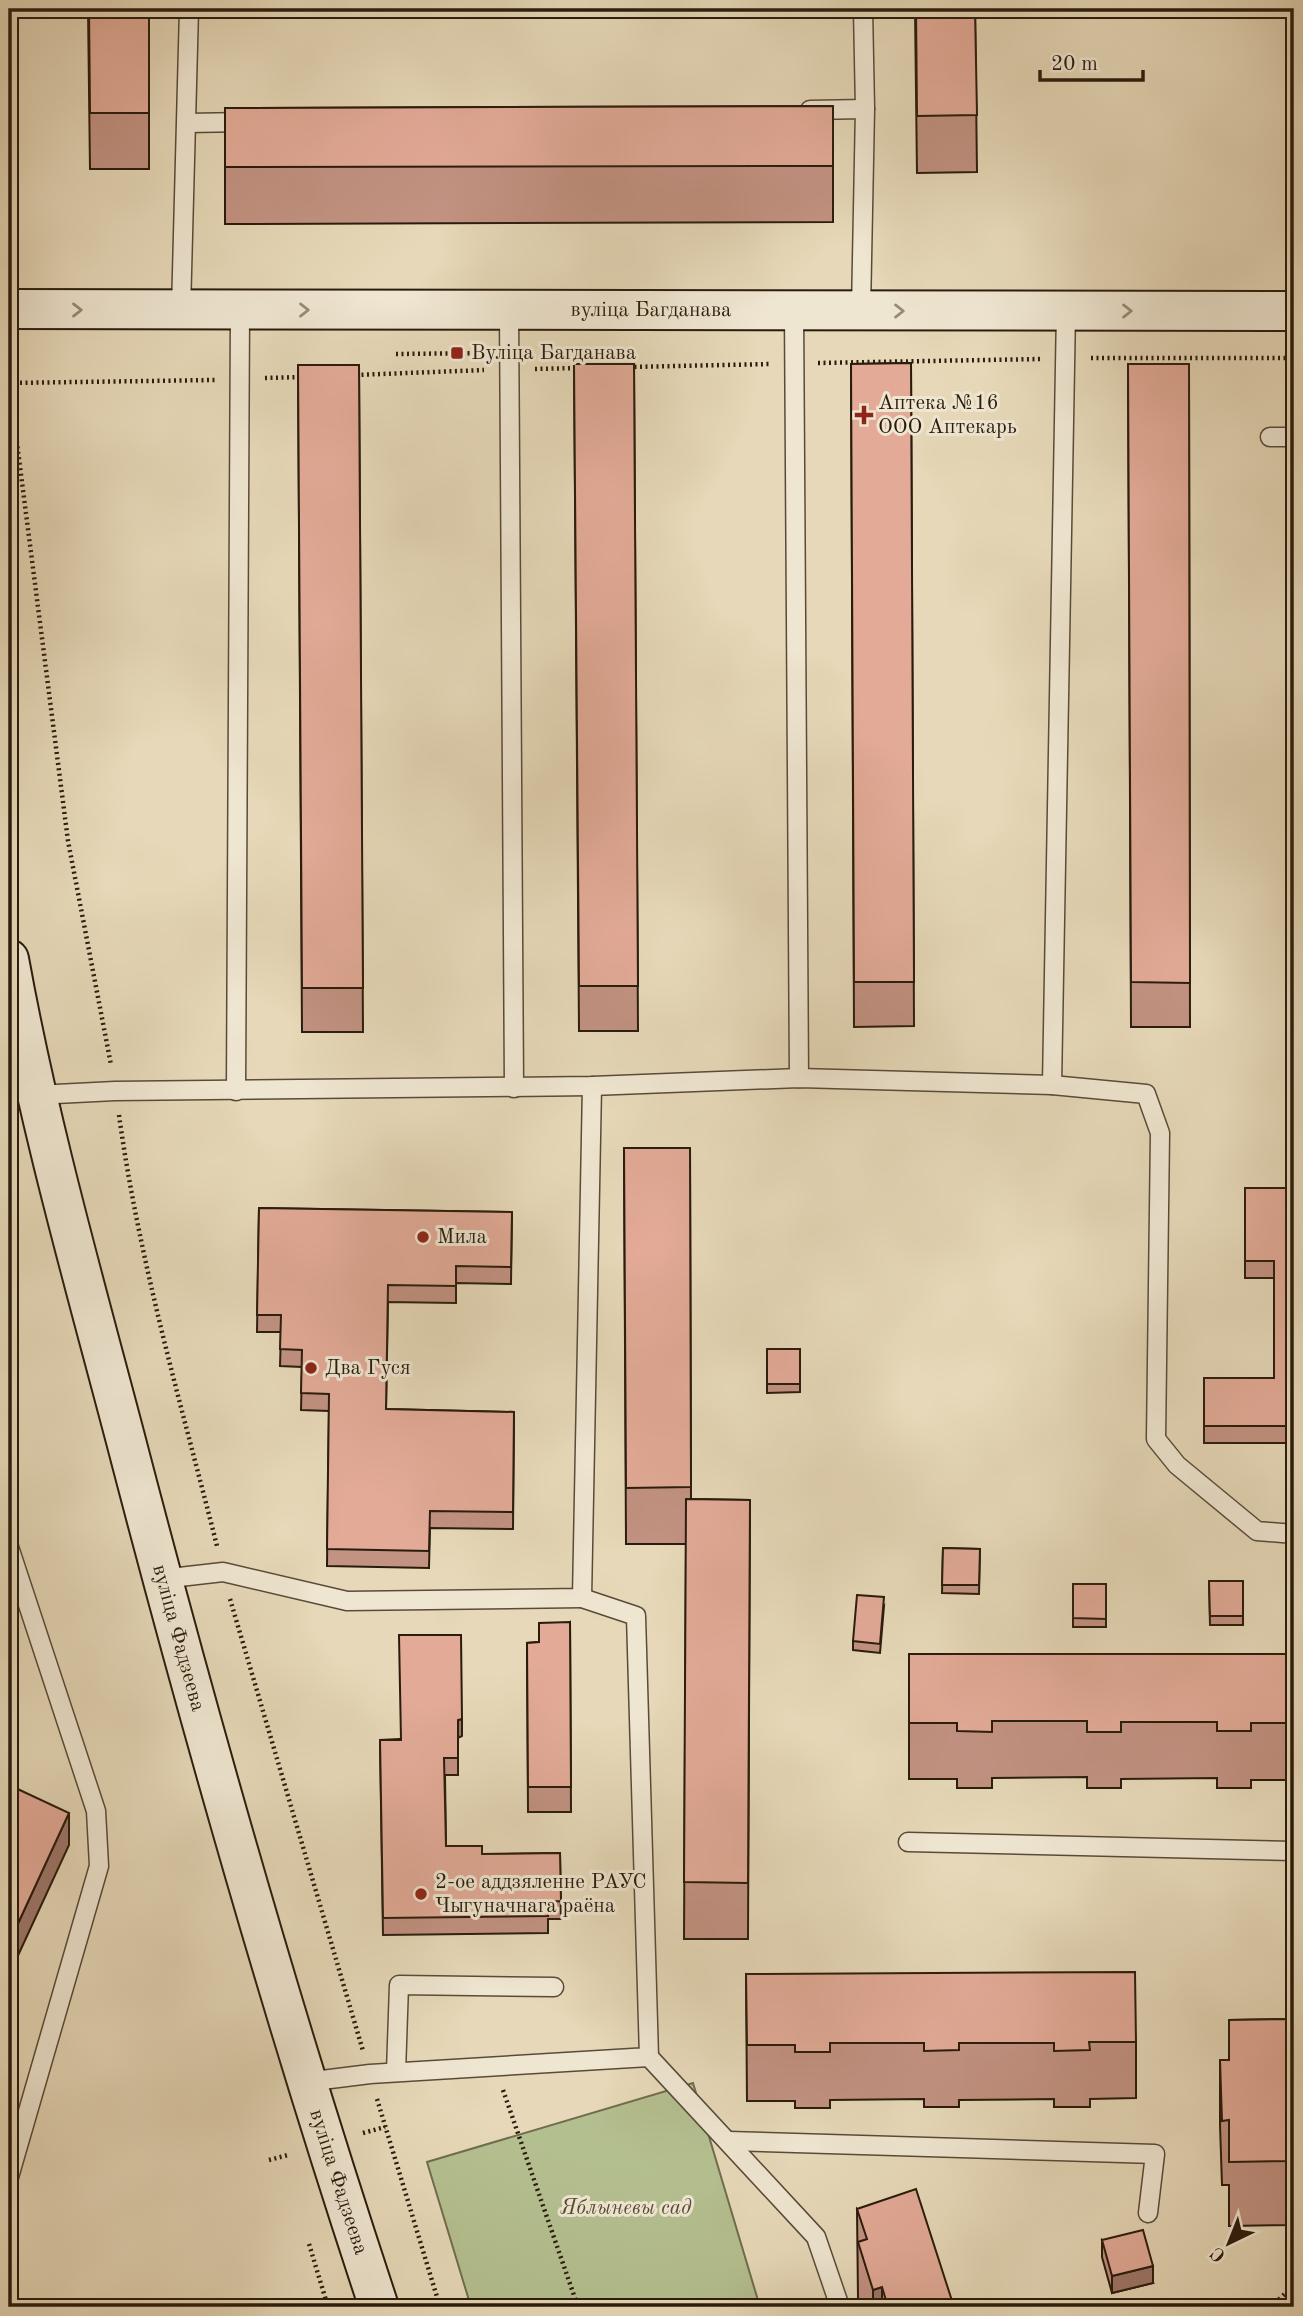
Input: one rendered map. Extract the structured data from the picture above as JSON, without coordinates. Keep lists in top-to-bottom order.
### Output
{
  "streets": {
    "street": ["вуліца Багданава", "вуліца Фадзеева"]
  },
  "one_way": ["вуліца Багданава"],
  "parks": ["Яблыневы сад"],
  "places": {
    "transit": ["Вуліца Багданава"],
    "health": ["Аптека №16 ООО Аптекарь"],
    "other": ["Мила", "Два Гуся", "2-ое аддзяленне РАУС Чыгуначнага раёна"]
  },
  "scale_bar": "20 m",
  "north": "bottom left"
}
